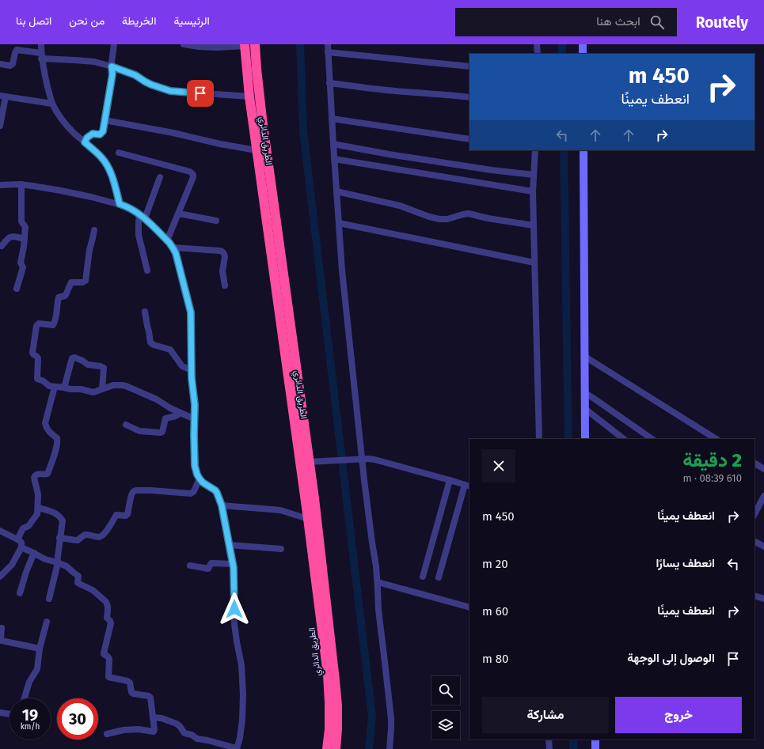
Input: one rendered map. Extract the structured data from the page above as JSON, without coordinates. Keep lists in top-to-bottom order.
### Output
{
  "streets": {
    "highway": ["الطريق الدائري"]
  },
  "page": {
    "header": "Routely",
    "search": "ابحث هنا",
    "nav": [
      "الرئيسية",
      "الخريطة",
      "من نحن",
      "اتصل بنا"
    ],
    "turn": ["450 m", "انعطف يمينًا"],
    "heading": ["2 دقيقة", "610 m · 08:39"],
    "list": [
      {
        "name": "انعطف يمينًا",
        "value": "450 m"
      },
      {
        "name": "انعطف يسارًا",
        "value": "20 m"
      },
      {
        "name": "انعطف يمينًا",
        "value": "60 m"
      },
      {
        "name": "الوصول إلى الوجهة",
        "value": "80 m"
      }
    ],
    "buttons": ["خروج", "مشاركة"],
    "speed": "19 km/h",
    "limit": "30"
  }
}
